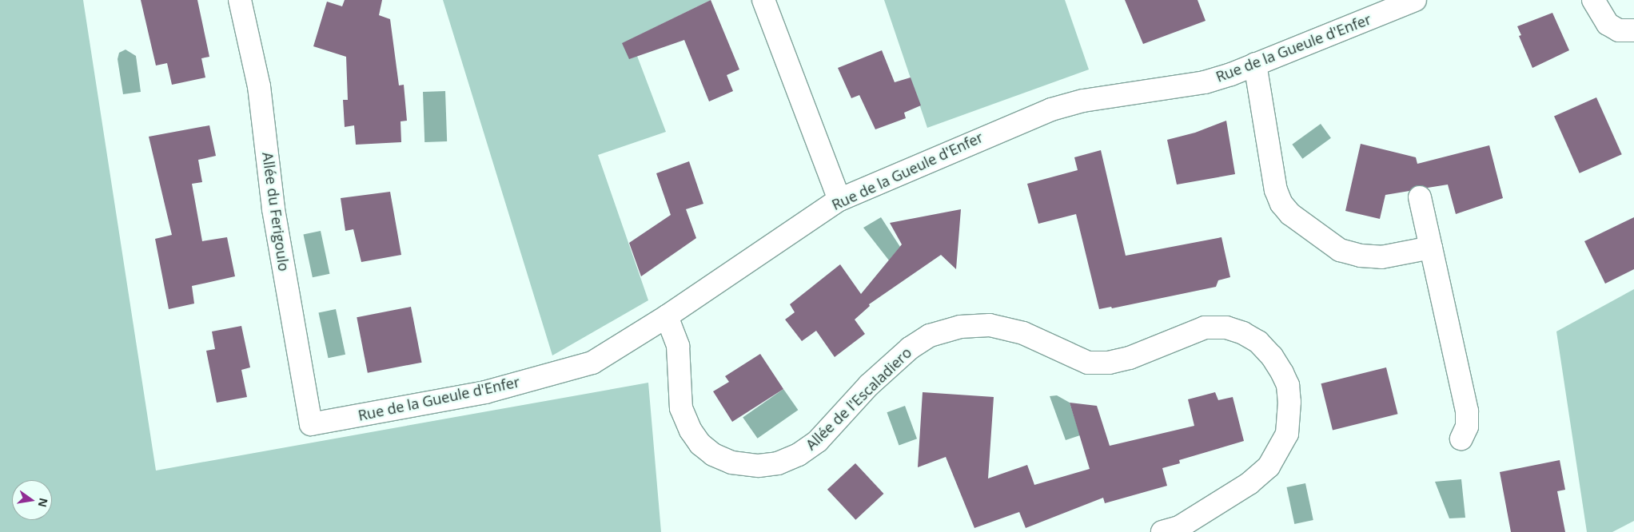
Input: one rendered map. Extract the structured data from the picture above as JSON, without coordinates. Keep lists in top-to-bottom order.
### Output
{
  "streets": {
    "street": ["Rue de la Gueule d'Enfer", "Allée du Ferigoulo", "Allée de l'Escaladiero"]
  },
  "crossings": [
    ["Rue de la Gueule d'Enfer", "Allée du Ferigoulo"],
    ["Rue de la Gueule d'Enfer", "Allée de l'Escaladiero"]
  ],
  "north": "right"
}
